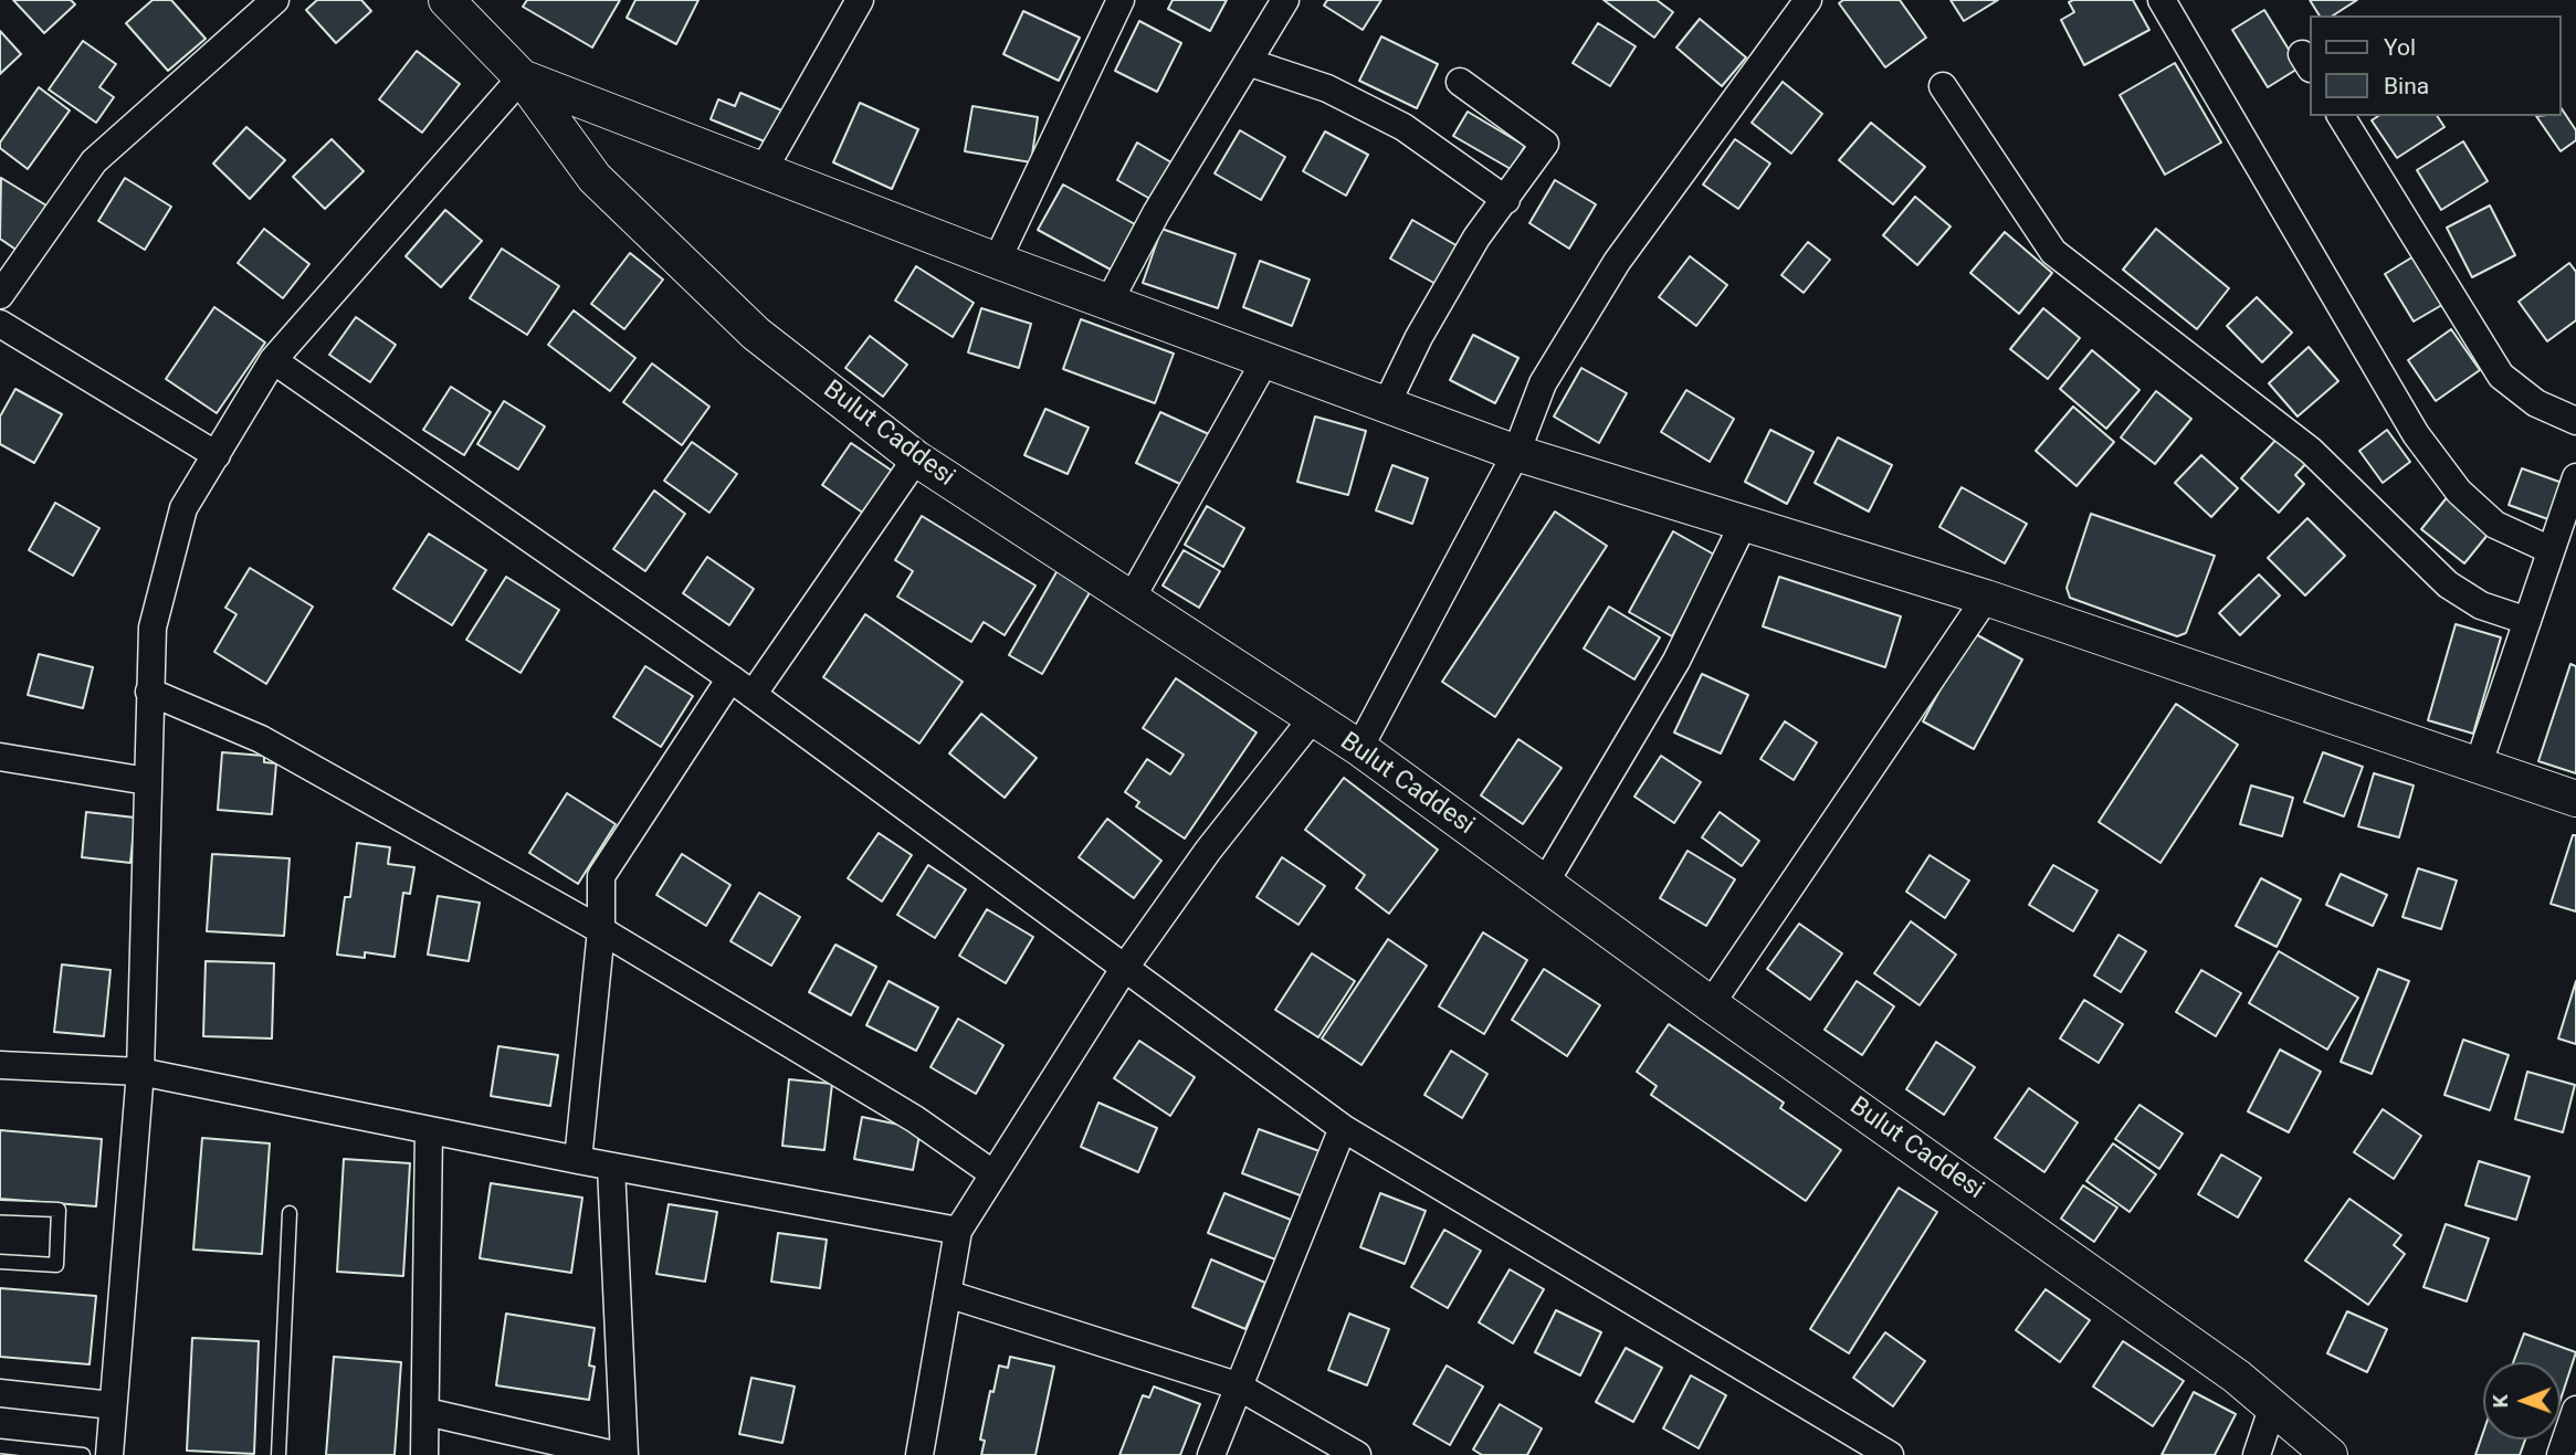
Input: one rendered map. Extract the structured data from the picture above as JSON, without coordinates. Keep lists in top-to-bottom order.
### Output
{
  "streets": {
    "street": ["Bulut Caddesi"]
  },
  "legend": ["Yol", "Bina"],
  "north": "left"
}
